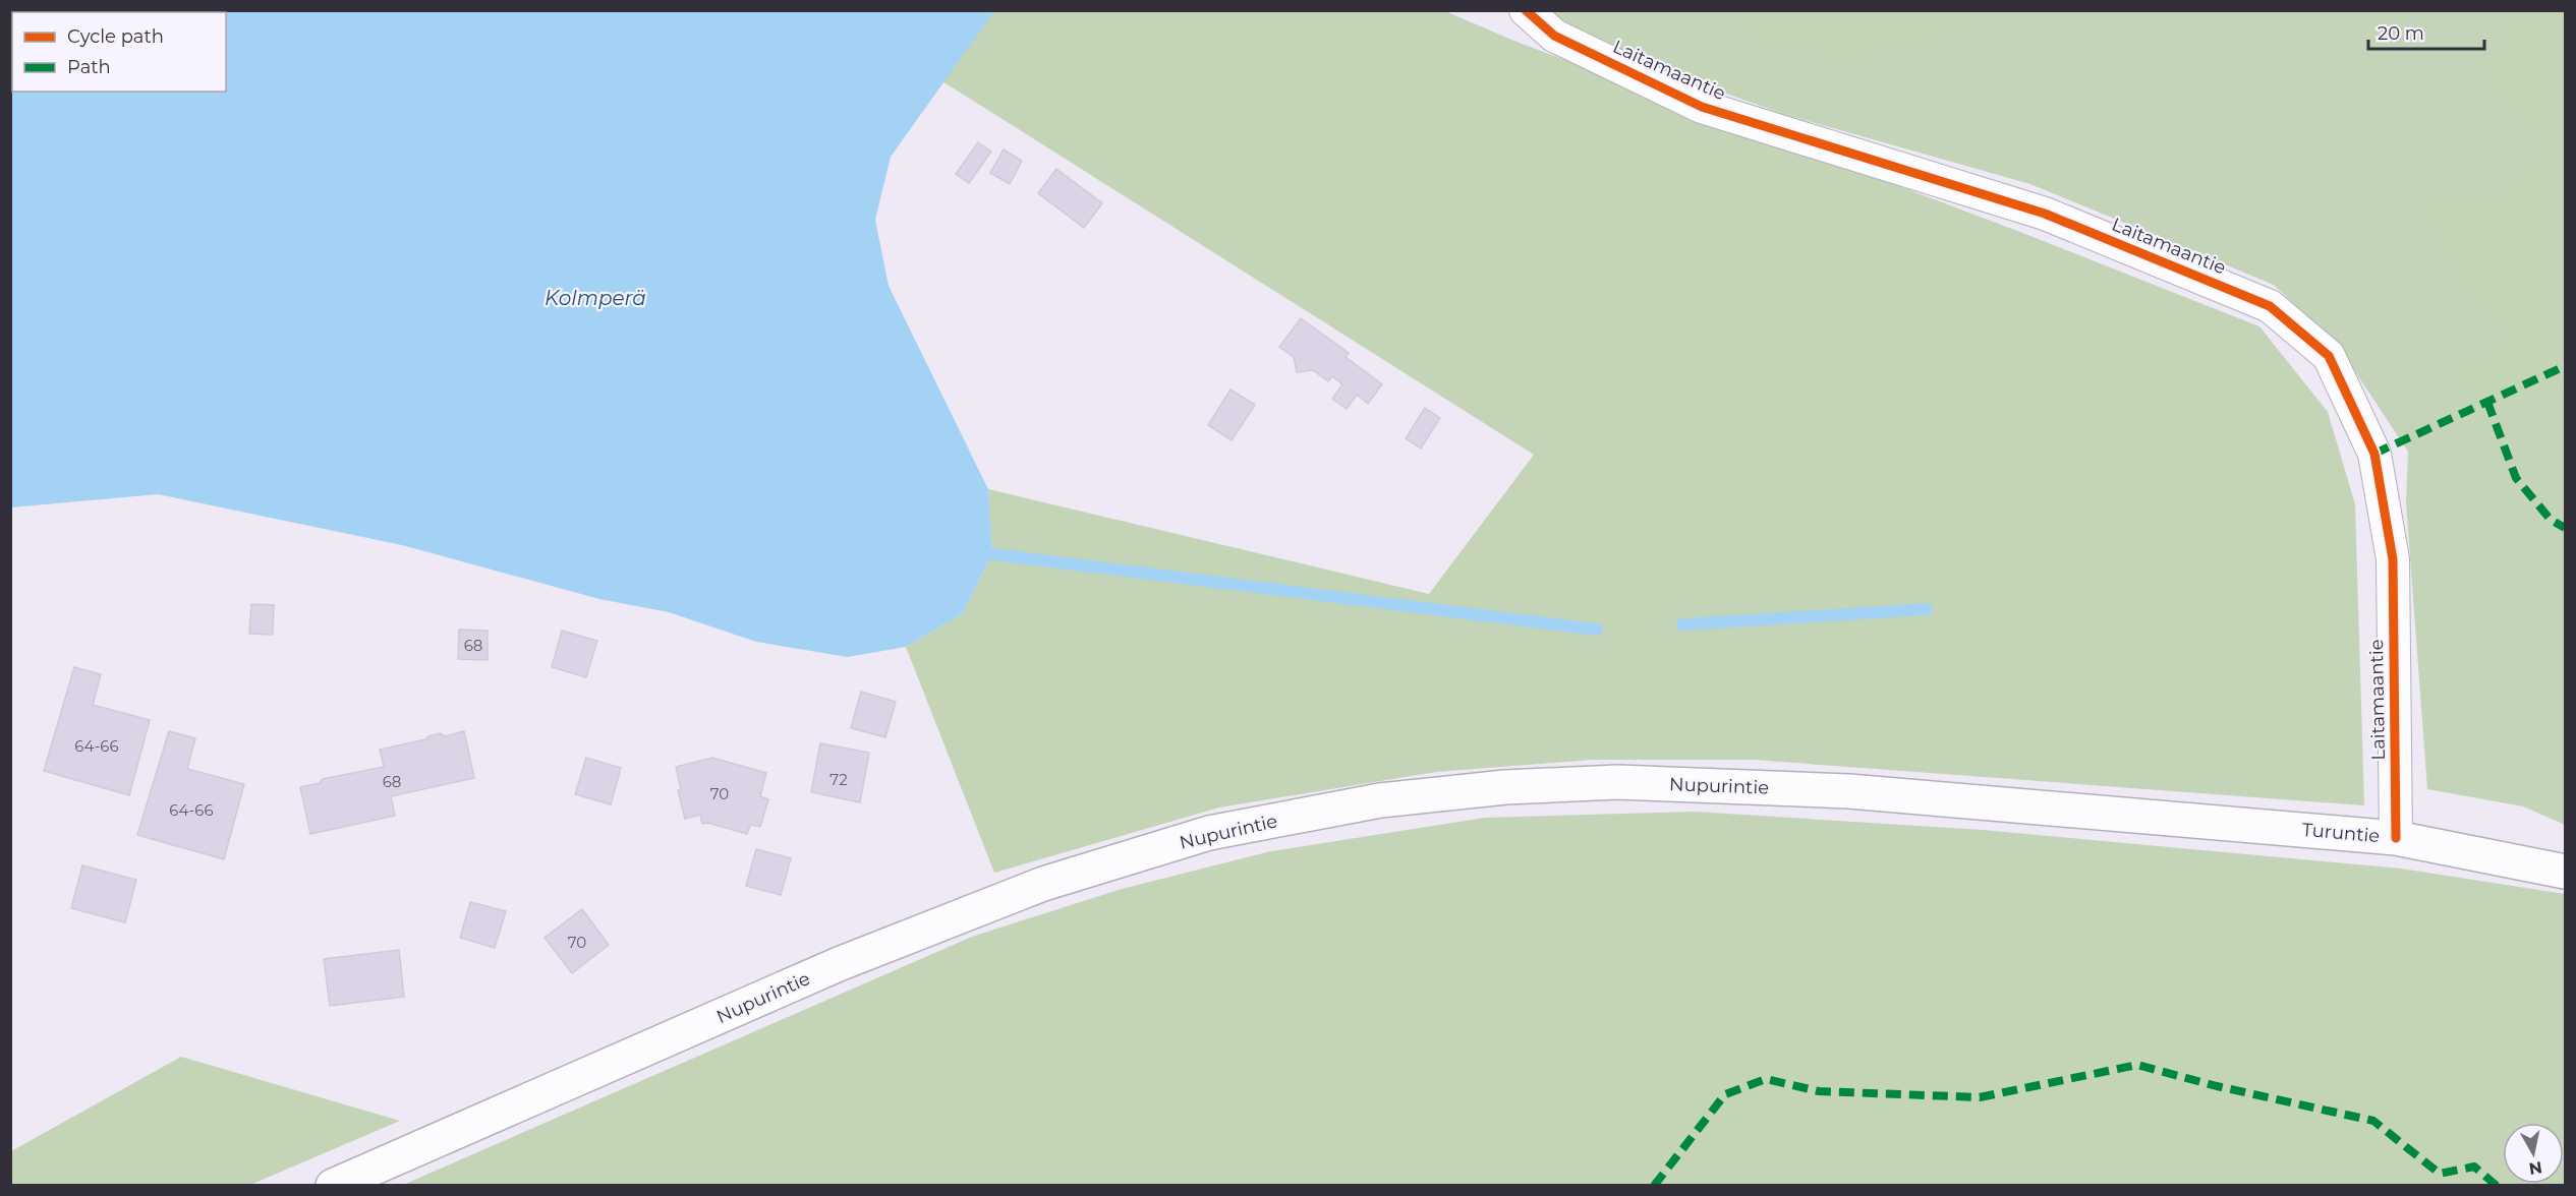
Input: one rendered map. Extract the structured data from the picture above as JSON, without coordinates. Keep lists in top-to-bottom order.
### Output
{
  "streets": {
    "main road": ["Nupurintie", "Turuntie"],
    "street": ["Laitamaantie"]
  },
  "crossings": [
    ["Laitamaantie", "Turuntie"],
    ["Nupurintie", "Turuntie"]
  ],
  "water": ["Kolmperä"],
  "house_numbers": [
    "68",
    "64-66",
    "72",
    "68",
    "70",
    "64-66",
    "70"
  ],
  "legend": ["Cycle path", "Path"],
  "scale_bar": "20 m",
  "north": "bottom"
}
